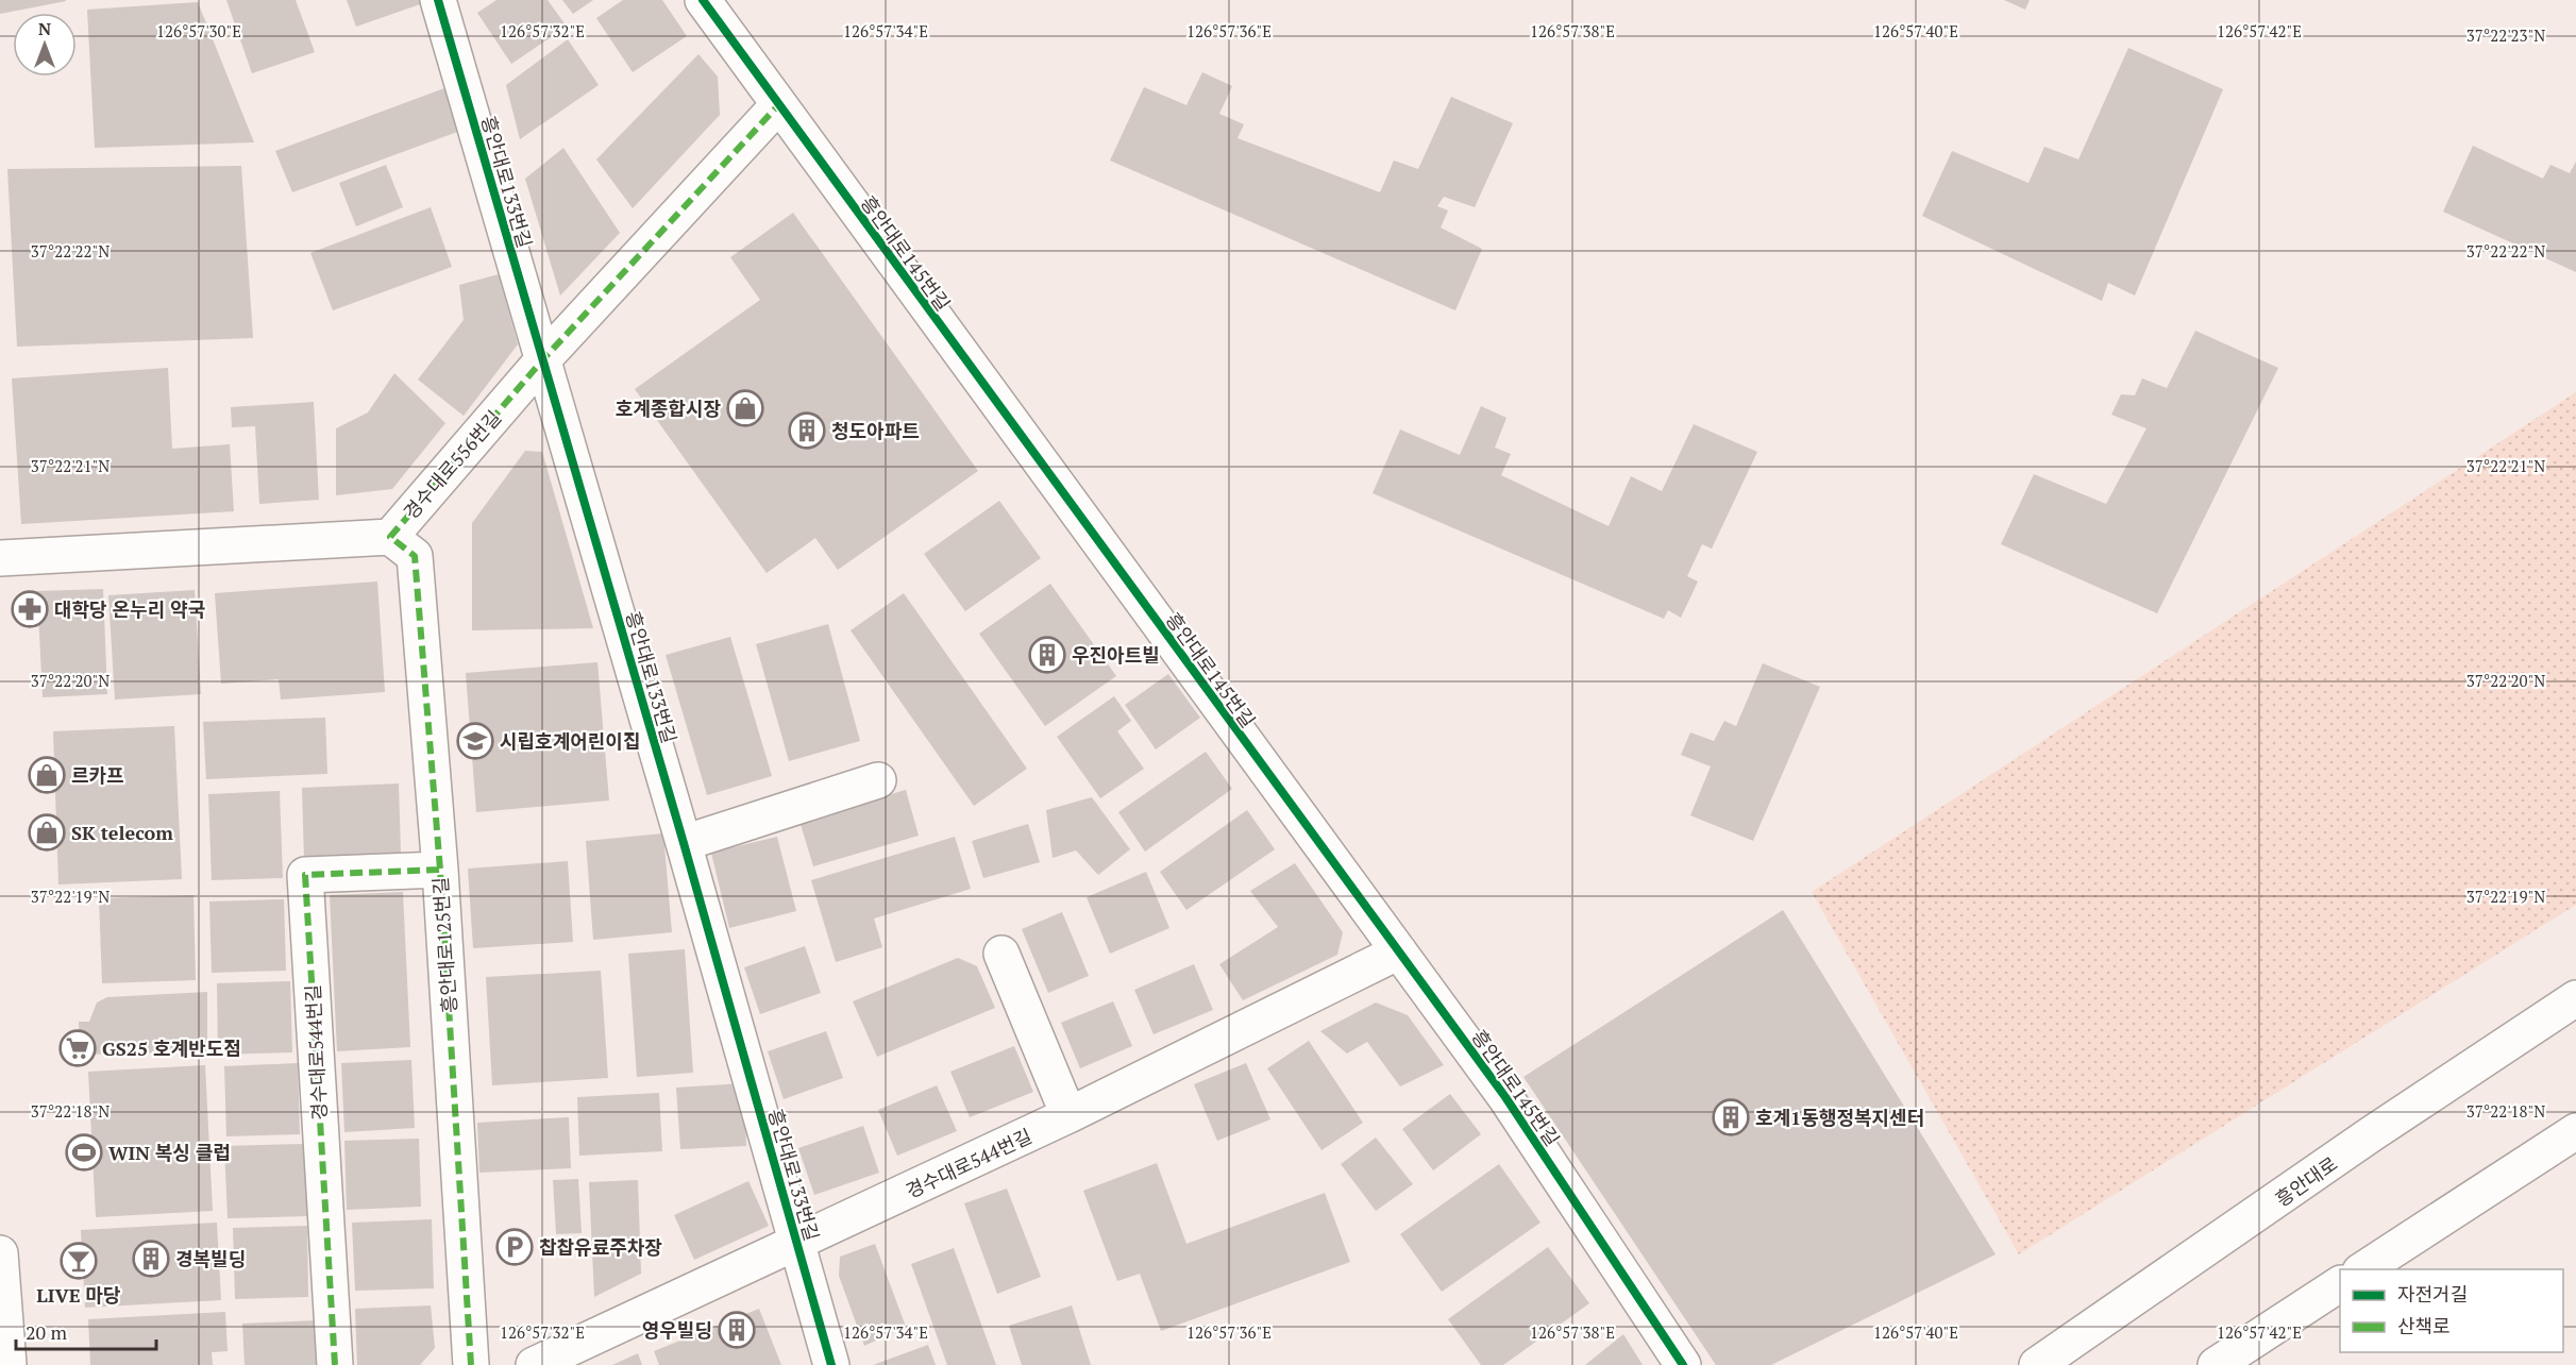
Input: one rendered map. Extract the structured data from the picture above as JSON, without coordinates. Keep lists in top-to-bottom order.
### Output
{
  "streets": {
    "street": [
      "흥안대로133번길",
      "흥안대로145번길",
      "경수대로556번길",
      "흥안대로125번길",
      "경수대로544번길",
      "흥안대로"
    ]
  },
  "crossings": [
    ["흥안대로133번길", "경수대로556번길"],
    ["흥안대로133번길", "경수대로544번길"],
    ["흥안대로145번길", "경수대로556번길"],
    ["흥안대로145번길", "경수대로544번길"],
    ["경수대로556번길", "흥안대로125번길"],
    ["흥안대로125번길", "경수대로544번길"]
  ],
  "places": {
    "shop": ["호계종합시장", "르카프", "SK telecom"],
    "building": [
      "청도아파트",
      "우진아트빌",
      "호계1동행정복지센터",
      "경복빌딩",
      "영우빌딩"
    ],
    "pharmacy": ["대학당 온누리 약국"],
    "school or university": ["시립호계어린이집"],
    "supermarket": ["GS25 호계반도점"],
    "sports": ["WIN 복싱 클럽"],
    "parking": ["찹찹유료주차장"],
    "bar": ["LIVE 마당"]
  },
  "legend": ["자전거길", "산책로"],
  "scale_bar": "20 m",
  "north": "top",
  "coordinates": [
    "126°57'30\"E",
    "126°57'32\"E",
    "126°57'34\"E",
    "126°57'36\"E",
    "126°57'38\"E",
    "126°57'40\"E",
    "126°57'42\"E",
    "37°22'23\"N",
    "37°22'22\"N",
    "37°22'21\"N",
    "37°22'20\"N",
    "37°22'19\"N",
    "37°22'18\"N"
  ]
}
